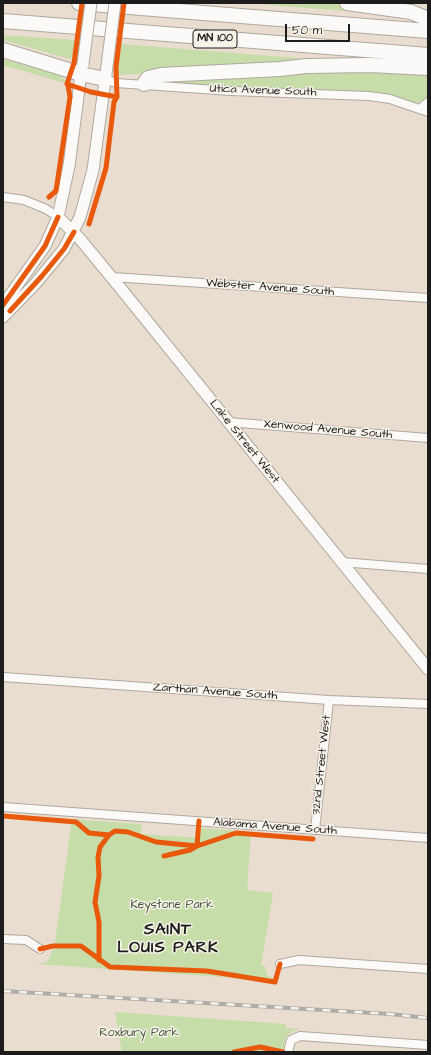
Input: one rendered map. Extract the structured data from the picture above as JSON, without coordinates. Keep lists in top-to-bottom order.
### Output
{
  "streets": {
    "highway": ["MN 100"],
    "main road": ["Lake Street West"],
    "street": [
      "Utica Avenue South",
      "Webster Avenue South",
      "Xenwood Avenue South",
      "Zarthan Avenue South",
      "32nd Street West",
      "Alabama Avenue South"
    ]
  },
  "crossings": [
    ["Webster Avenue South", "Lake Street West"],
    ["Xenwood Avenue South", "Lake Street West"],
    ["Zarthan Avenue South", "32nd Street West"],
    ["32nd Street West", "Alabama Avenue South"]
  ],
  "districts": ["SAINT LOUIS PARK"],
  "parks": ["Keystone Park", "Roxbury Park"],
  "scale_bar": "50 m"
}
